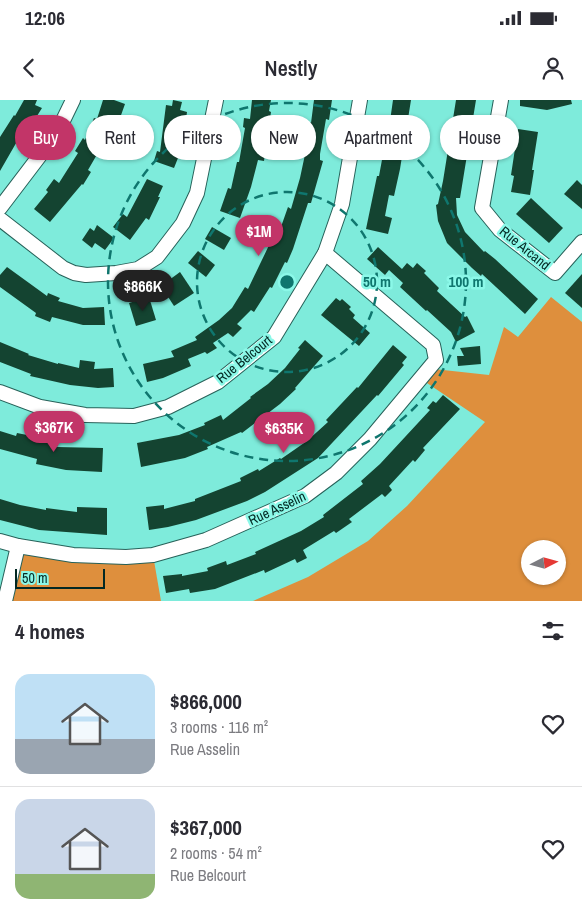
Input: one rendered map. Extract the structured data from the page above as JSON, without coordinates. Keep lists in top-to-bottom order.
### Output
{
  "streets": {
    "street": ["Rue Arcand", "Rue Belcourt", "Rue Asselin"]
  },
  "crossings": [
    ["Rue Belcourt", "Rue Asselin"]
  ],
  "scale_bar": "50 m",
  "north": "right",
  "page": {
    "status": "12:06",
    "header": "Nestly",
    "chip": [
      "Buy",
      "Rent",
      "Filters",
      "New",
      "Apartment",
      "House"
    ],
    "price": [
      "$1M",
      "$866K",
      "$367K",
      "$635K"
    ],
    "scale": "50 m",
    "heading": "4 homes",
    "list": [
      {
        "name": "$866,000",
        "note": "3 rooms · 116 m² · Rue Asselin"
      },
      {
        "name": "$367,000",
        "note": "2 rooms · 54 m² · Rue Belcourt"
      }
    ]
  },
  "rings": ["50 m", "100 m"]
}
